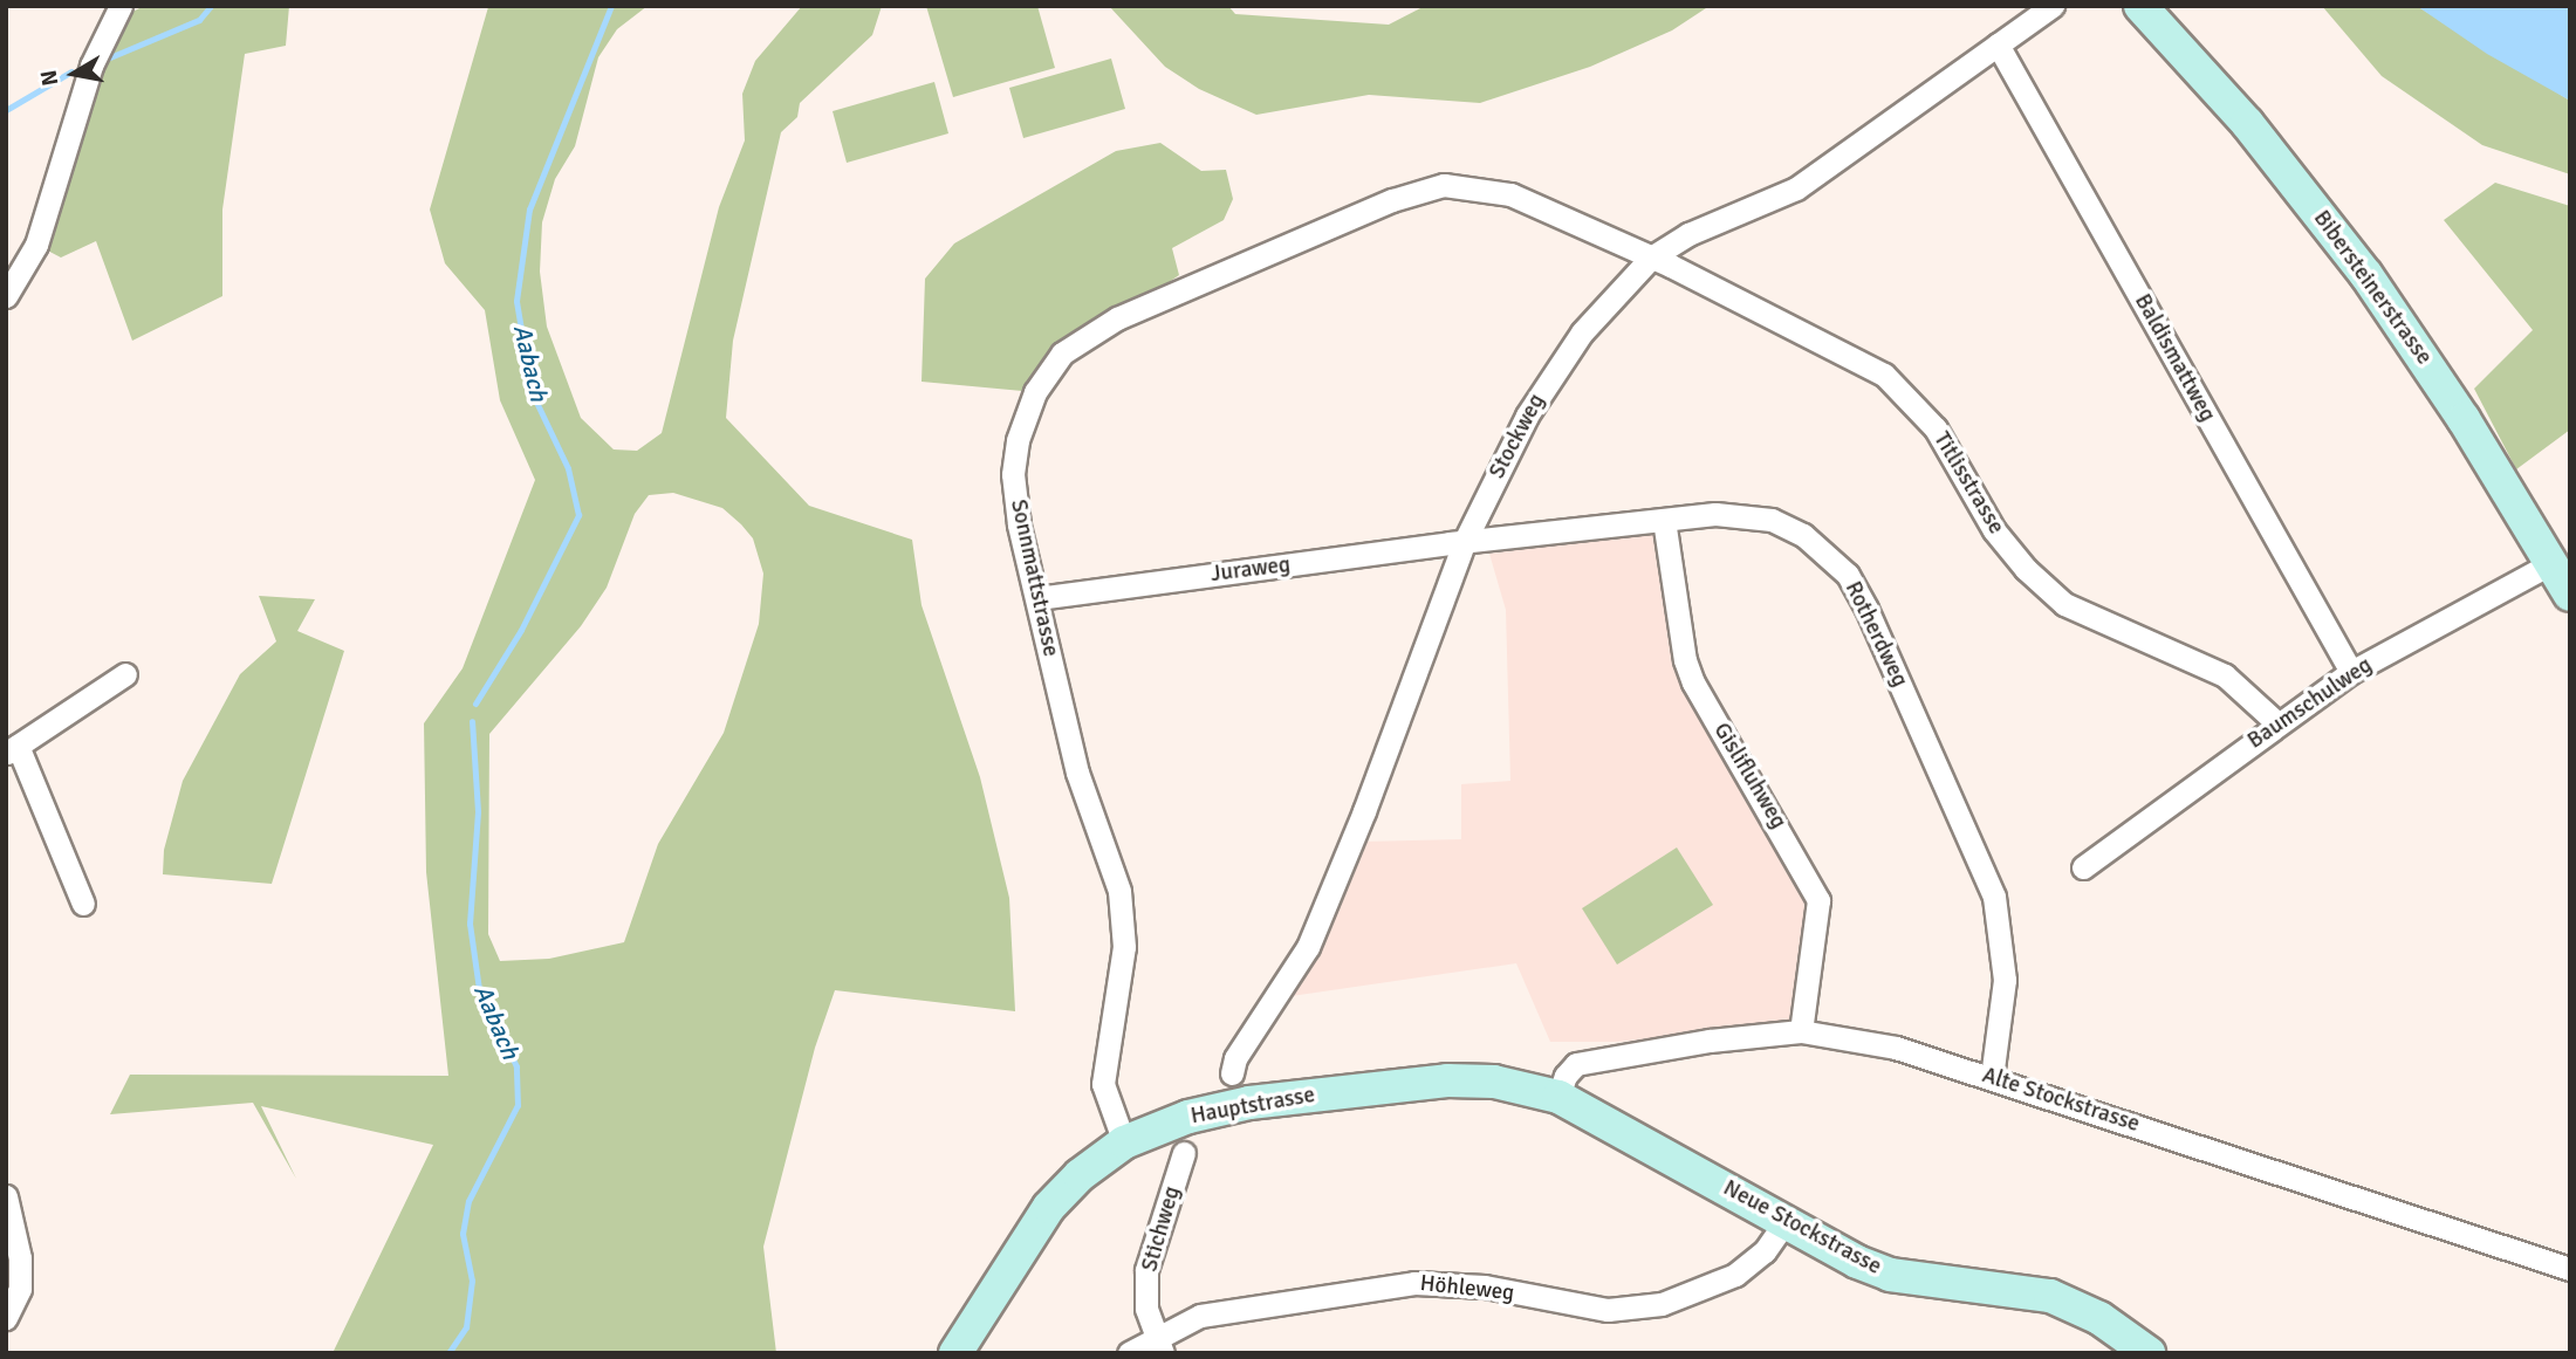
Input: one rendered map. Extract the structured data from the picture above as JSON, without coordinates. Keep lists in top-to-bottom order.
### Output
{
  "streets": {
    "street": [
      "Bibersteinerstrasse",
      "Baldismattweg",
      "Stockweg",
      "Titlisstrasse",
      "Juraweg",
      "Sonnmattstrasse",
      "Rotherdweg",
      "Baumschulweg",
      "Gislifluhweg",
      "Alte Stockstrasse",
      "Hauptstrasse",
      "Neue Stockstrasse",
      "Stichweg",
      "Höhleweg"
    ]
  },
  "crossings": [
    ["Bibersteinerstrasse", "Baumschulweg"],
    ["Baldismattweg", "Stockweg"],
    ["Baldismattweg", "Baumschulweg"],
    ["Stockweg", "Titlisstrasse"],
    ["Stockweg", "Juraweg"],
    ["Stockweg", "Sonnmattstrasse"],
    ["Stockweg", "Rotherdweg"],
    ["Titlisstrasse", "Sonnmattstrasse"],
    ["Titlisstrasse", "Baumschulweg"],
    ["Juraweg", "Sonnmattstrasse"],
    ["Juraweg", "Rotherdweg"],
    ["Sonnmattstrasse", "Hauptstrasse"],
    ["Rotherdweg", "Gislifluhweg"],
    ["Rotherdweg", "Alte Stockstrasse"],
    ["Gislifluhweg", "Alte Stockstrasse"],
    ["Alte Stockstrasse", "Hauptstrasse"],
    ["Alte Stockstrasse", "Neue Stockstrasse"],
    ["Hauptstrasse", "Neue Stockstrasse"],
    ["Neue Stockstrasse", "Höhleweg"],
    ["Stichweg", "Höhleweg"]
  ],
  "water": ["Aabach"],
  "north": "left"
}
